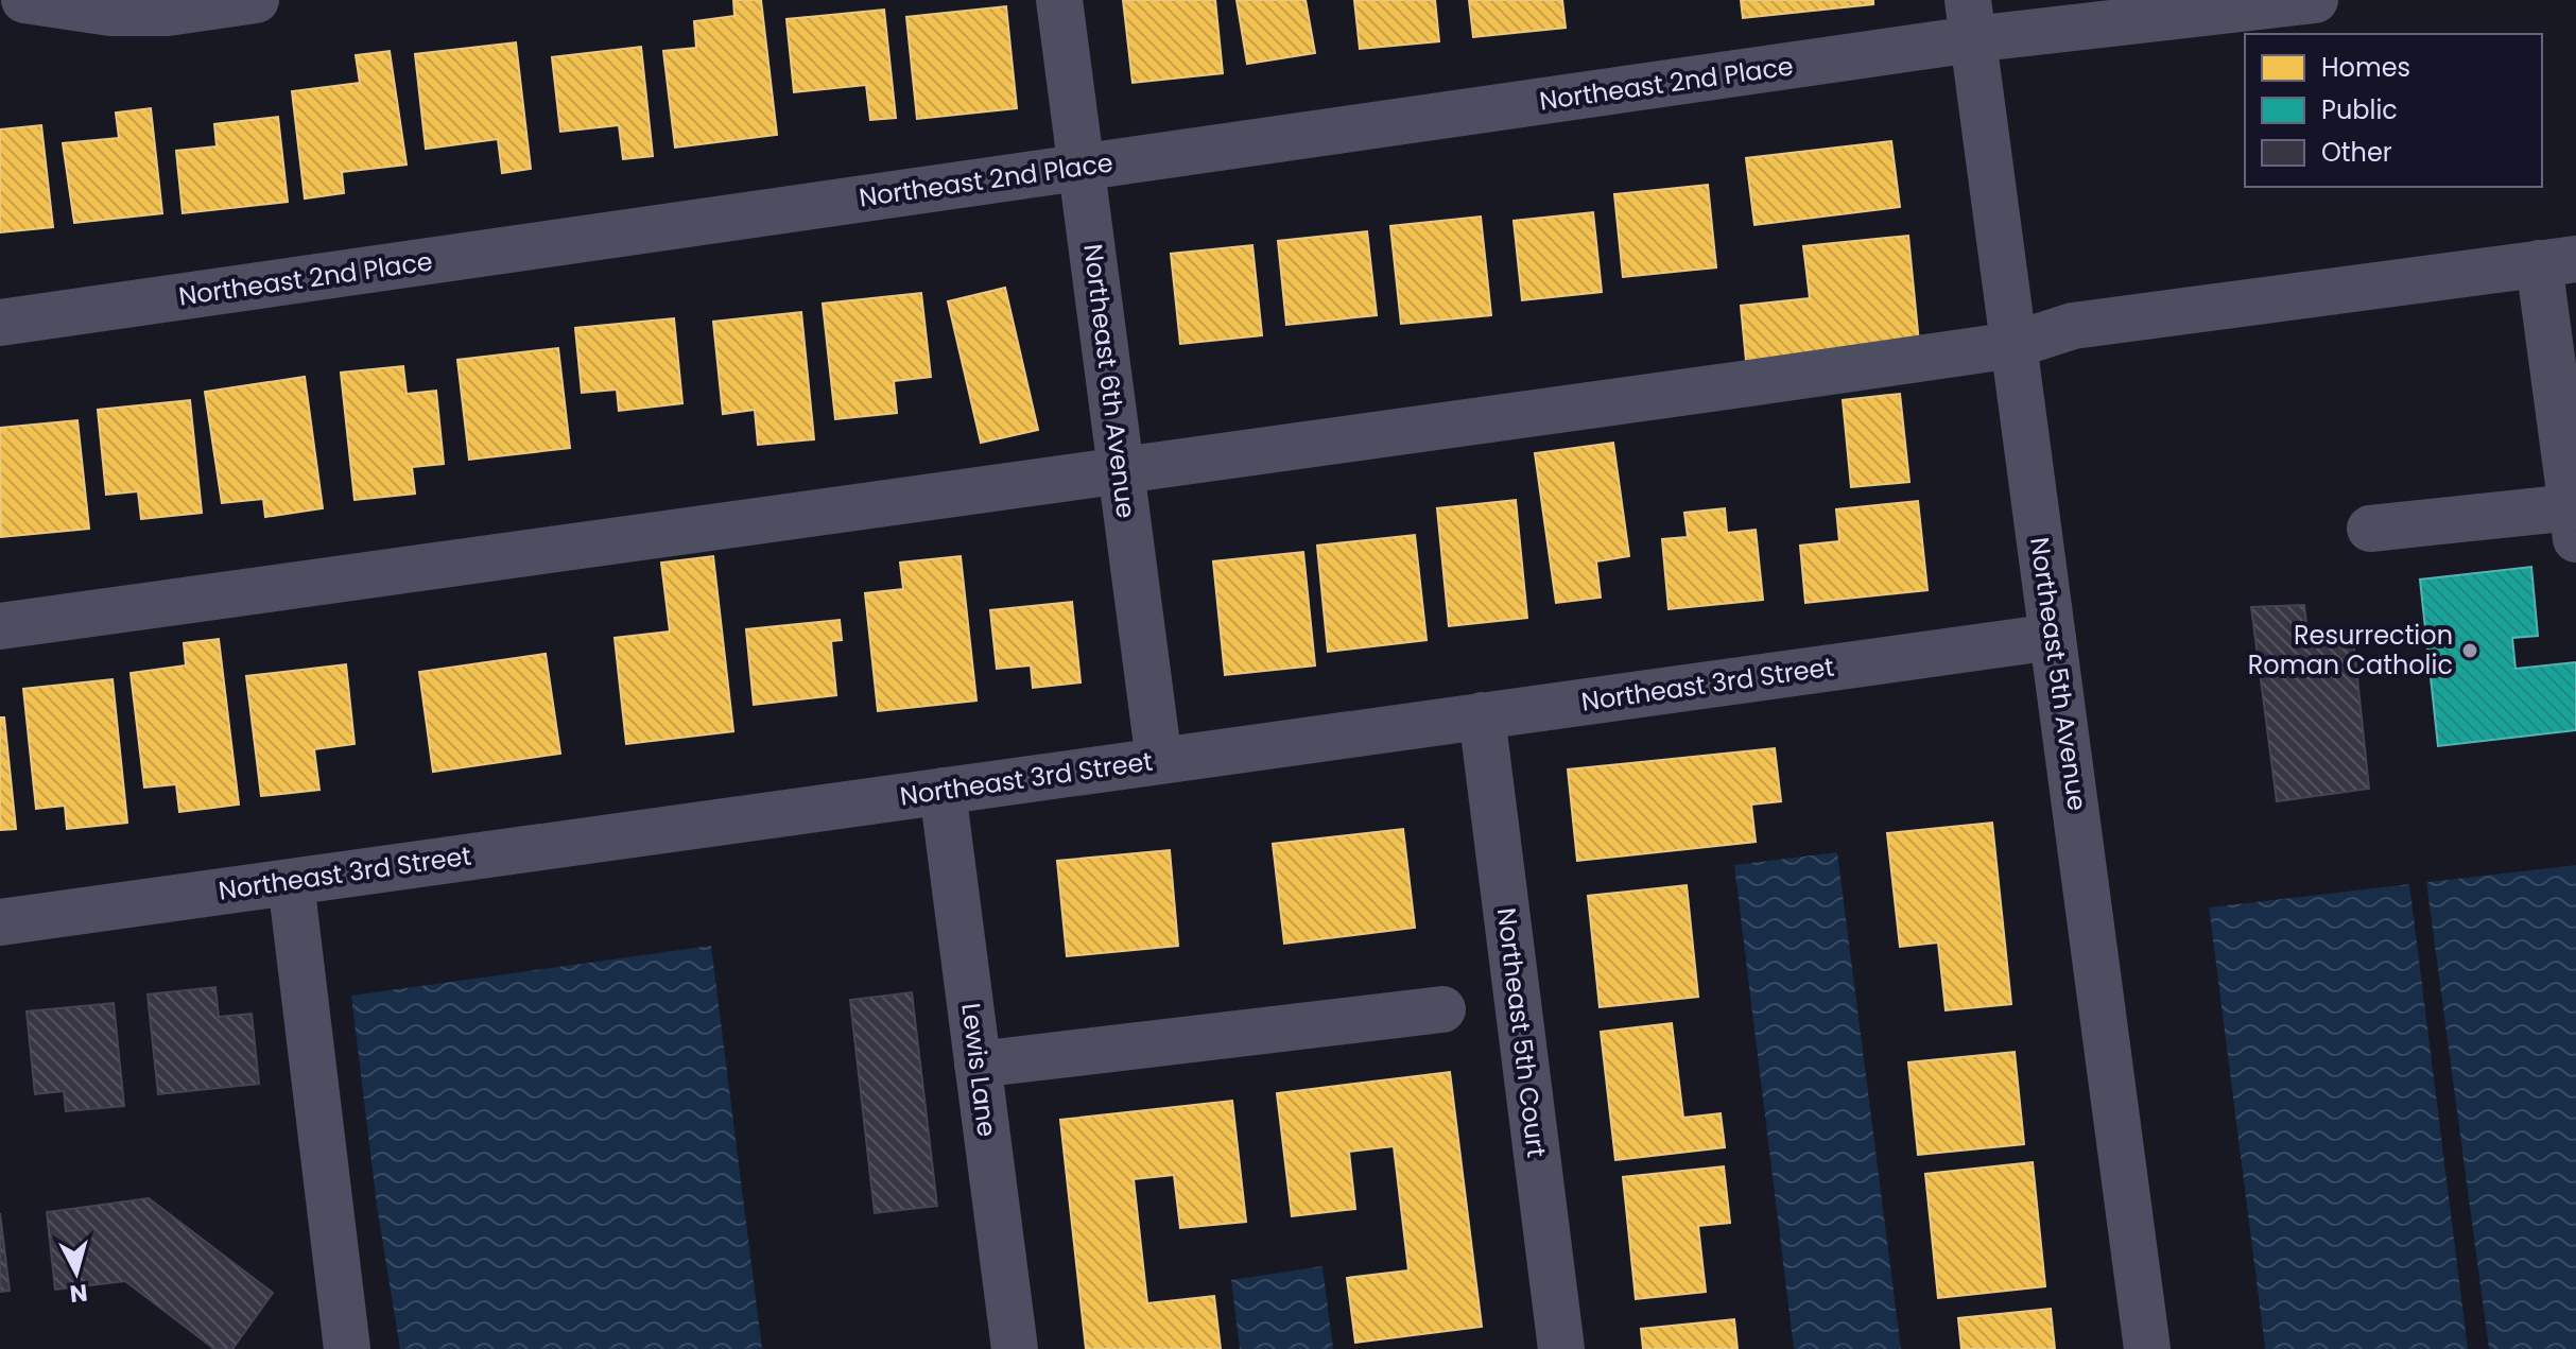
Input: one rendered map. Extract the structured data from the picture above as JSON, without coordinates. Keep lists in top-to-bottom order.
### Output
{
  "streets": {
    "street": [
      "Northeast 2nd Place",
      "Northeast 6th Avenue",
      "Northeast 5th Avenue",
      "Northeast 3rd Street",
      "Northeast 5th Court",
      "Lewis Lane"
    ]
  },
  "crossings": [
    ["Northeast 2nd Place", "Northeast 6th Avenue"],
    ["Northeast 2nd Place", "Northeast 5th Avenue"],
    ["Northeast 6th Avenue", "Northeast 3rd Street"],
    ["Northeast 5th Avenue", "Northeast 3rd Street"],
    ["Northeast 3rd Street", "Northeast 5th Court"],
    ["Northeast 3rd Street", "Lewis Lane"]
  ],
  "places": ["Resurrection Roman Catholic"],
  "legend": ["Homes", "Public", "Other"],
  "north": "bottom"
}
